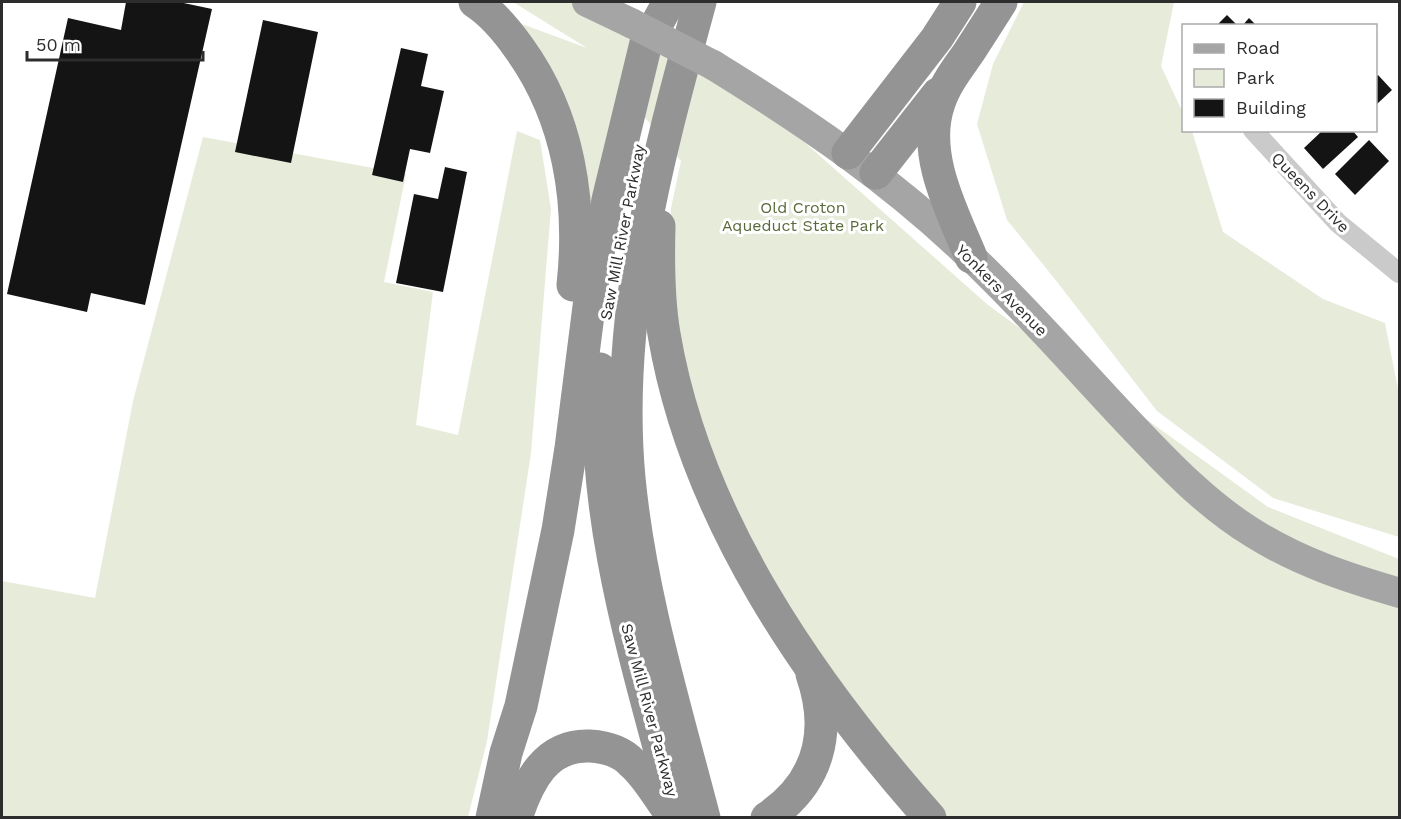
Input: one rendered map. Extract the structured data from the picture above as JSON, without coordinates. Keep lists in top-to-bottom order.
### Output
{
  "streets": {
    "highway": ["Saw Mill River Parkway"],
    "main road": ["Yonkers Avenue"],
    "street": ["Queens Drive"]
  },
  "parks": ["Old Croton Aqueduct State Park"],
  "legend": ["Road", "Park", "Building"],
  "scale_bar": "50 m"
}
